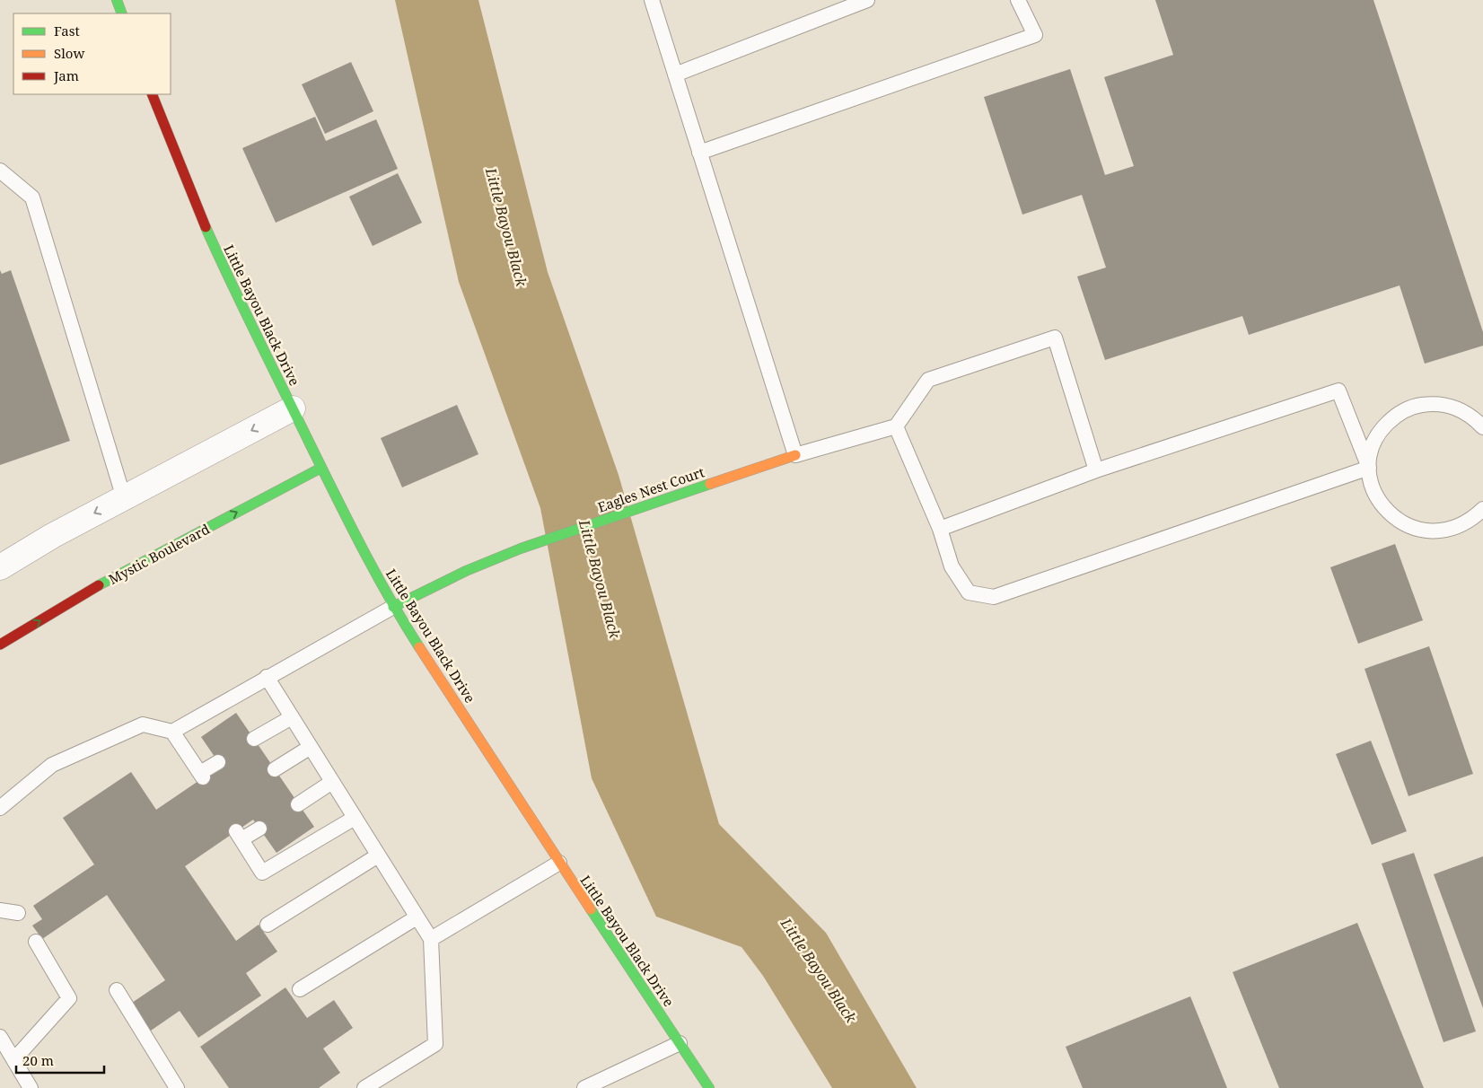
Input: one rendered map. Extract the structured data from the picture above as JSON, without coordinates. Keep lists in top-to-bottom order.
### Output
{
  "streets": {
    "main road": ["Little Bayou Black Drive", "Eagles Nest Court", "Mystic Boulevard"]
  },
  "crossings": [
    ["Little Bayou Black Drive", "Eagles Nest Court"],
    ["Little Bayou Black Drive", "Mystic Boulevard"]
  ],
  "one_way": ["Mystic Boulevard"],
  "water": ["Little Bayou Black"],
  "legend": ["Fast", "Slow", "Jam"],
  "scale_bar": "20 m"
}
